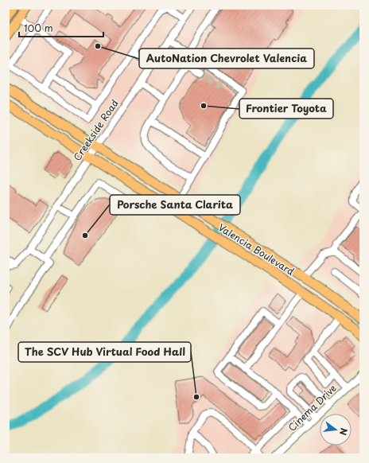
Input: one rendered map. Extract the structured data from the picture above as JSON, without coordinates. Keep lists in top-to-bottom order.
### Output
{
  "streets": {
    "main road": ["Valencia Boulevard"],
    "street": ["Creekside Road", "Cinema Drive"]
  },
  "crossings": [
    ["Creekside Road", "Valencia Boulevard"]
  ],
  "places": [
    "AutoNation Chevrolet Valencia",
    "Frontier Toyota",
    "Porsche Santa Clarita",
    "The SCV Hub Virtual Food Hall"
  ],
  "scale_bar": "100 m",
  "north": "right"
}
